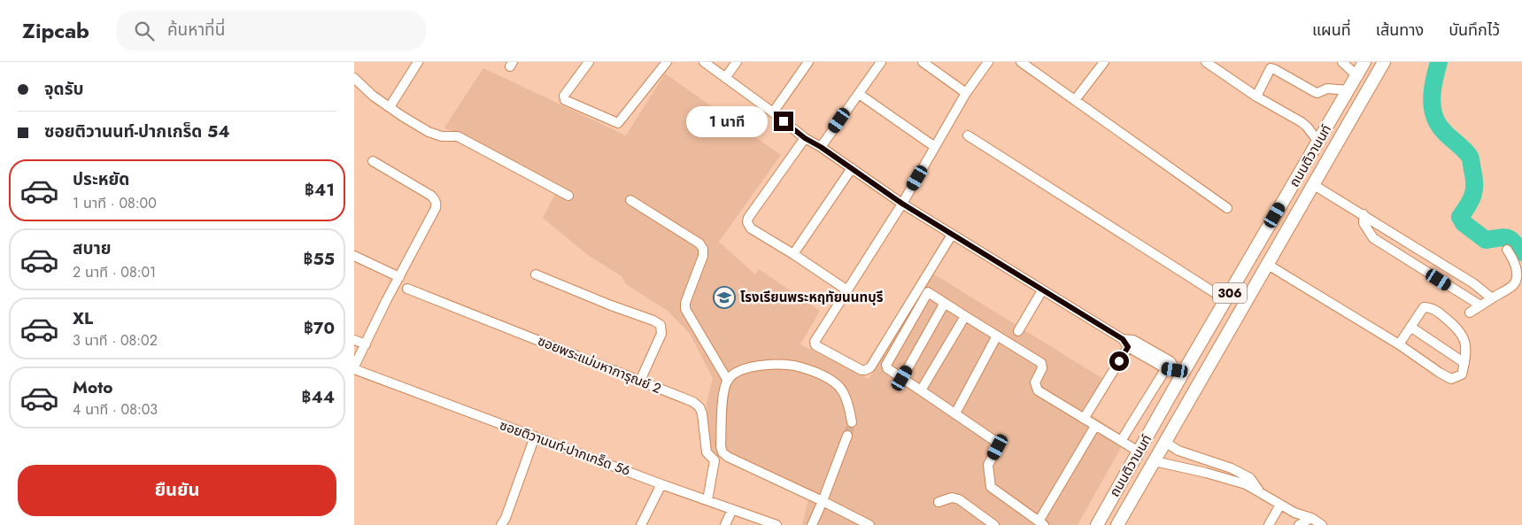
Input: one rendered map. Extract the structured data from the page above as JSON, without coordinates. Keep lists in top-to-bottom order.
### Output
{
  "streets": {
    "main road": ["ถนนติวานนท์", "306"],
    "street": ["ซอยพระแม่มหาการุณย์ 2", "ซอยติวานนท์-ปากเกร็ด 56"]
  },
  "crossings": [
    ["ซอยพระแม่มหาการุณย์ 2", "ซอยติวานนท์-ปากเกร็ด 56"]
  ],
  "places": {
    "school or university": ["โรงเรียนพระหฤทัยนนทบุรี"]
  },
  "page": {
    "header": "Zipcab",
    "search": "ค้นหาที่นี่",
    "nav": ["แผนที่", "เส้นทาง", "บันทึกไว้"],
    "banner": ["จุดรับ", "ซอยติวานนท์-ปากเกร็ด 54"],
    "bubble": "1 นาที",
    "list": [
      {
        "name": "ประหยัด",
        "note": "1 นาที · 08:00",
        "value": "฿41"
      },
      {
        "name": "สบาย",
        "note": "2 นาที · 08:01",
        "value": "฿55"
      },
      {
        "name": "XL",
        "note": "3 นาที · 08:02",
        "value": "฿70"
      },
      {
        "name": "Moto",
        "note": "4 นาที · 08:03",
        "value": "฿44"
      }
    ],
    "buttons": "ยืนยัน"
  }
}
